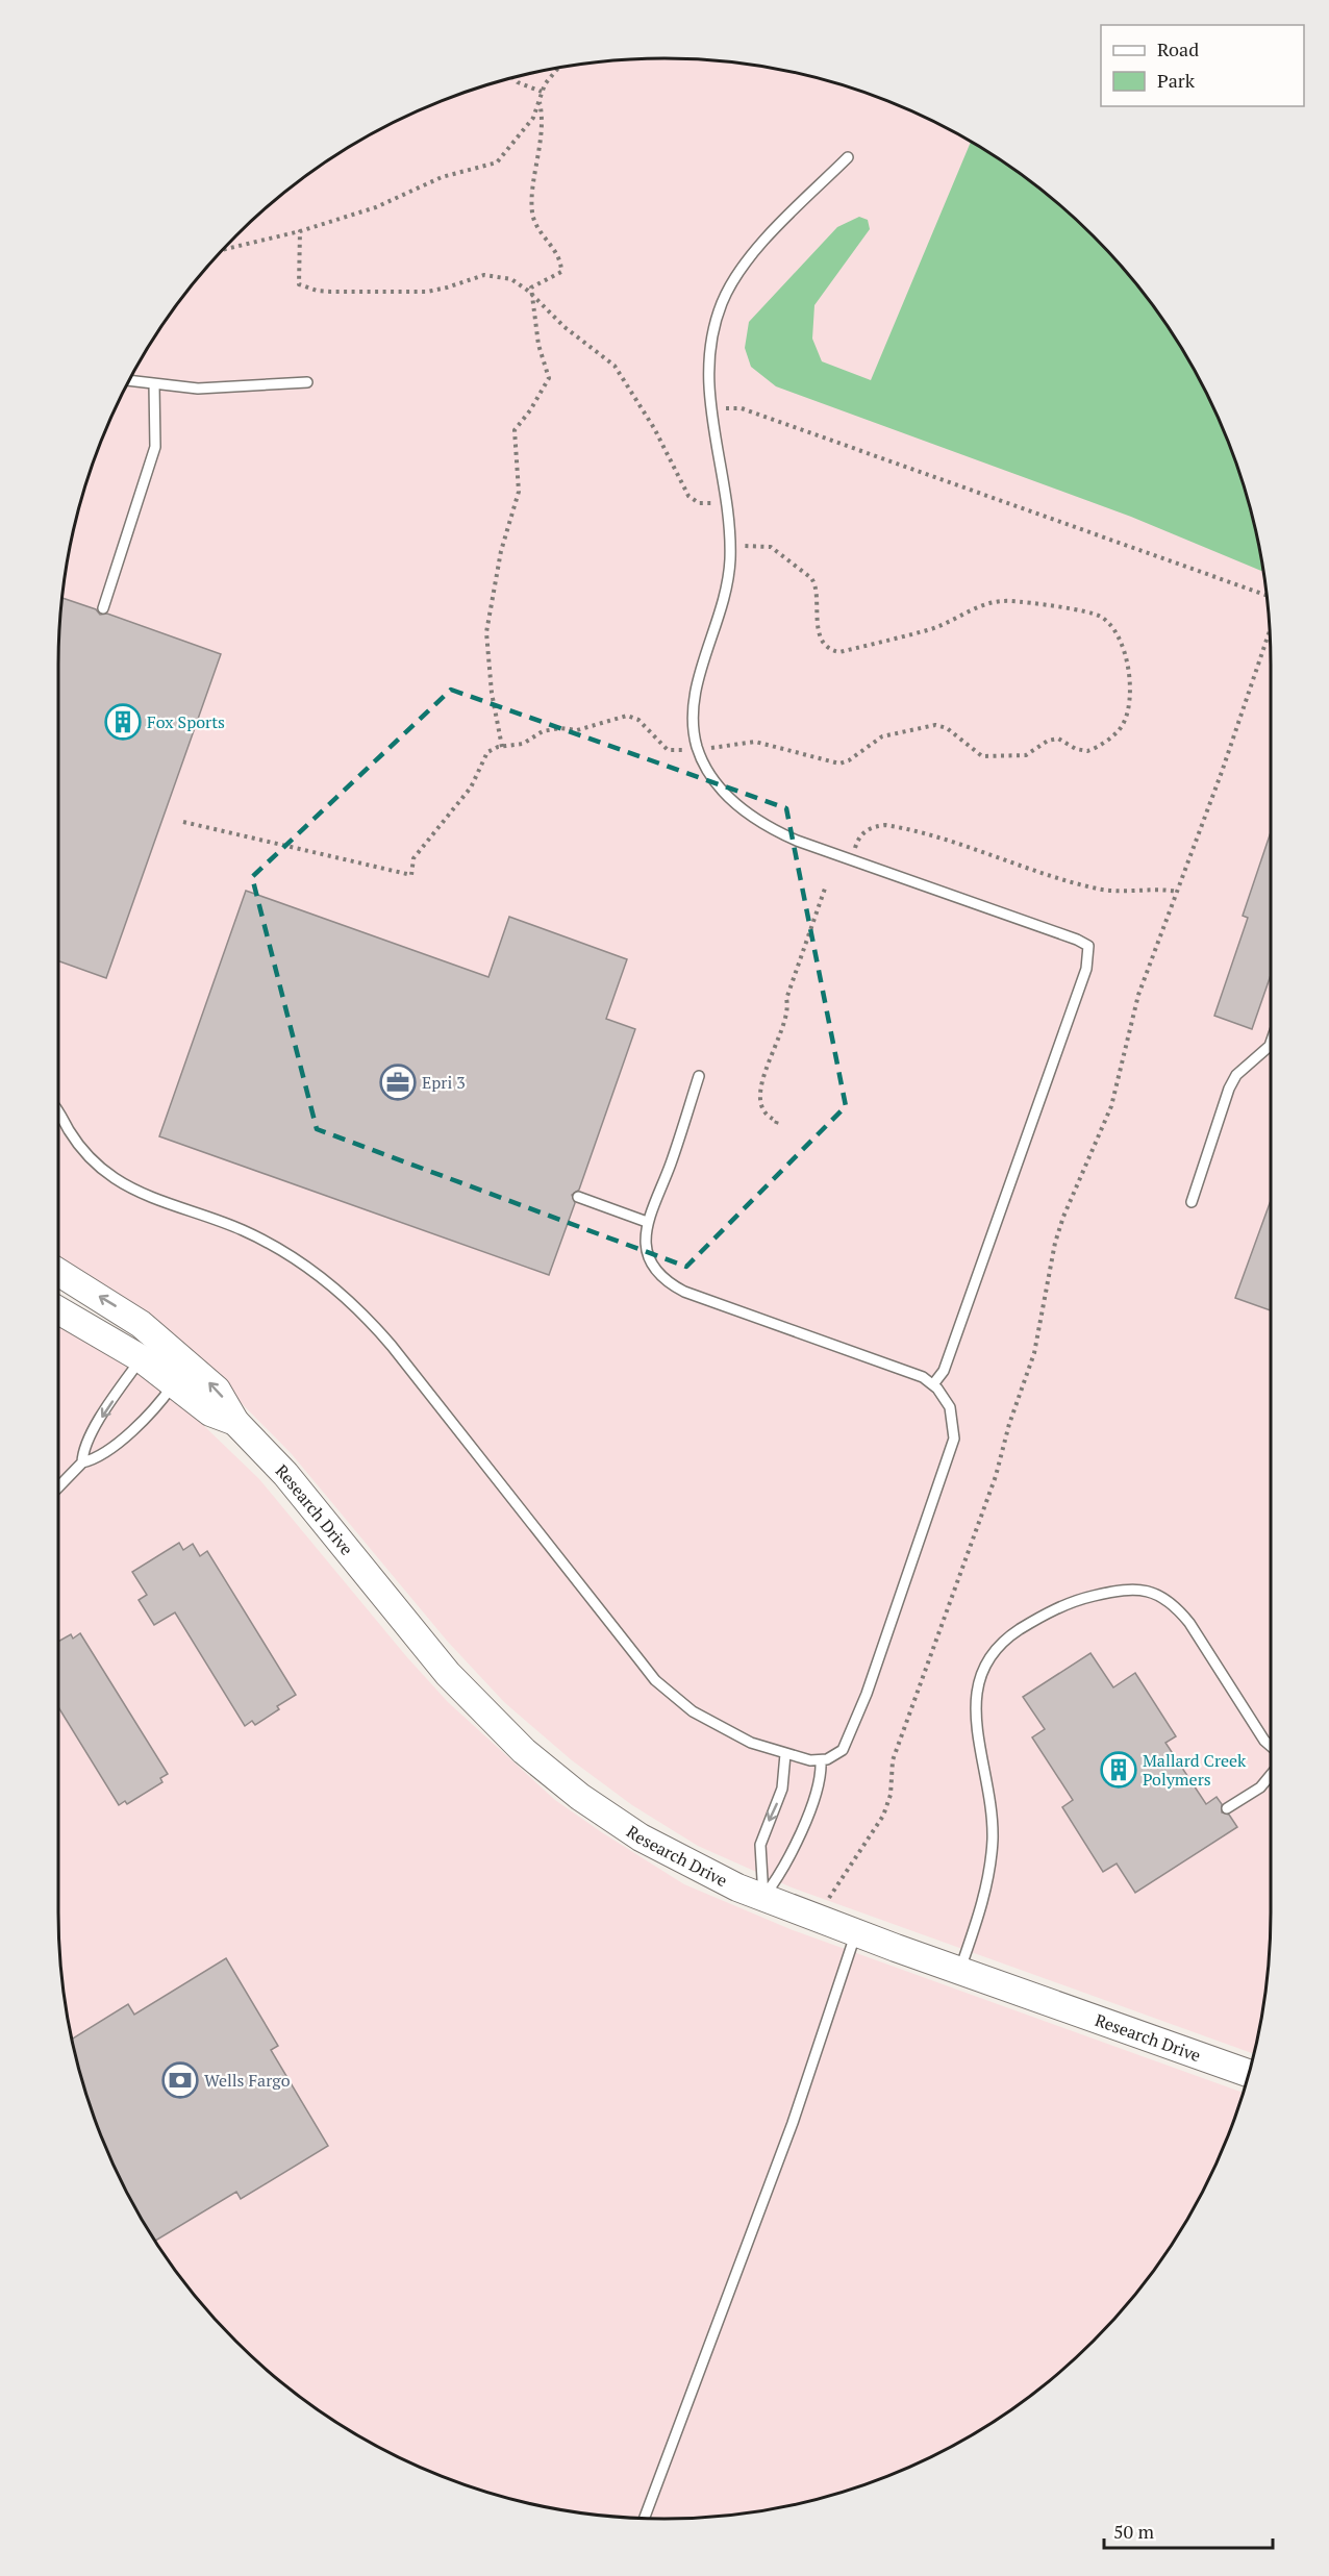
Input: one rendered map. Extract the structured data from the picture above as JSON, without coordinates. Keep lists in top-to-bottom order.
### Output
{
  "streets": {
    "street": ["Research Drive"]
  },
  "places": {
    "building": ["Fox Sports", "Mallard Creek Polymers"],
    "office": ["Epri 3"],
    "bank": ["Wells Fargo"]
  },
  "legend": ["Road", "Park"],
  "scale_bar": "50 m"
}
